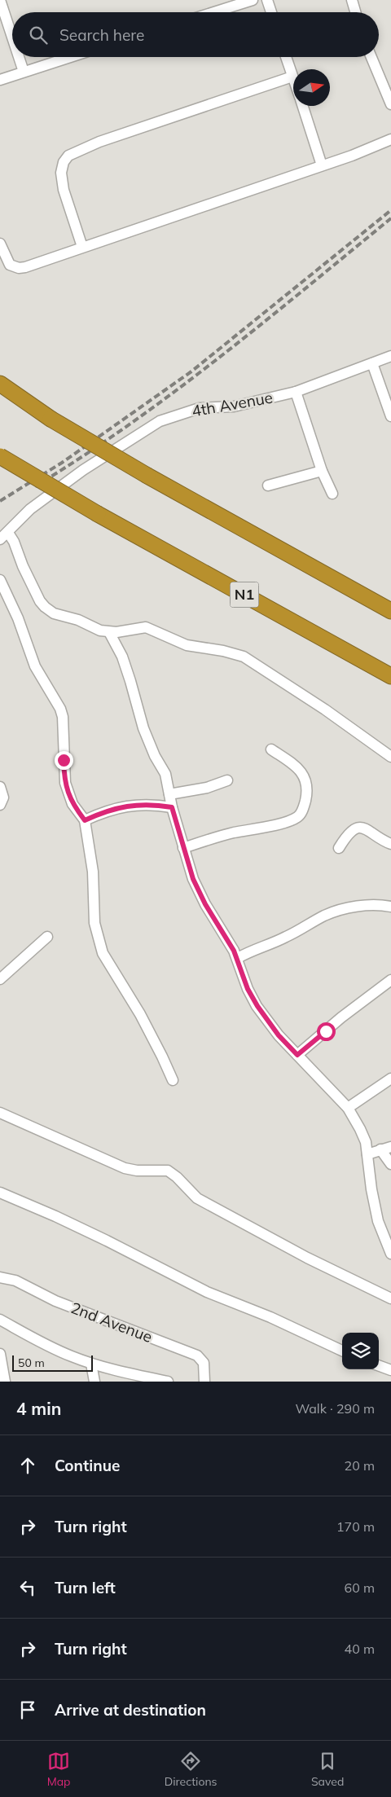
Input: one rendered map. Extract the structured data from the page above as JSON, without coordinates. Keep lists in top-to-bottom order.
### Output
{
  "streets": {
    "highway": ["N1"],
    "street": ["4th Avenue", "2nd Avenue"]
  },
  "scale_bar": "50 m",
  "north": "right",
  "page": {
    "search": "Search here",
    "scale": "50 m",
    "heading": ["4 min", "Walk · 290 m"],
    "list": [
      ["Continue", "20 m"],
      ["Turn right", "170 m"],
      ["Turn left", "60 m"],
      ["Turn right", "40 m"],
      "Arrive at destination"
    ],
    "nav": ["Map", "Directions", "Saved"]
  }
}
